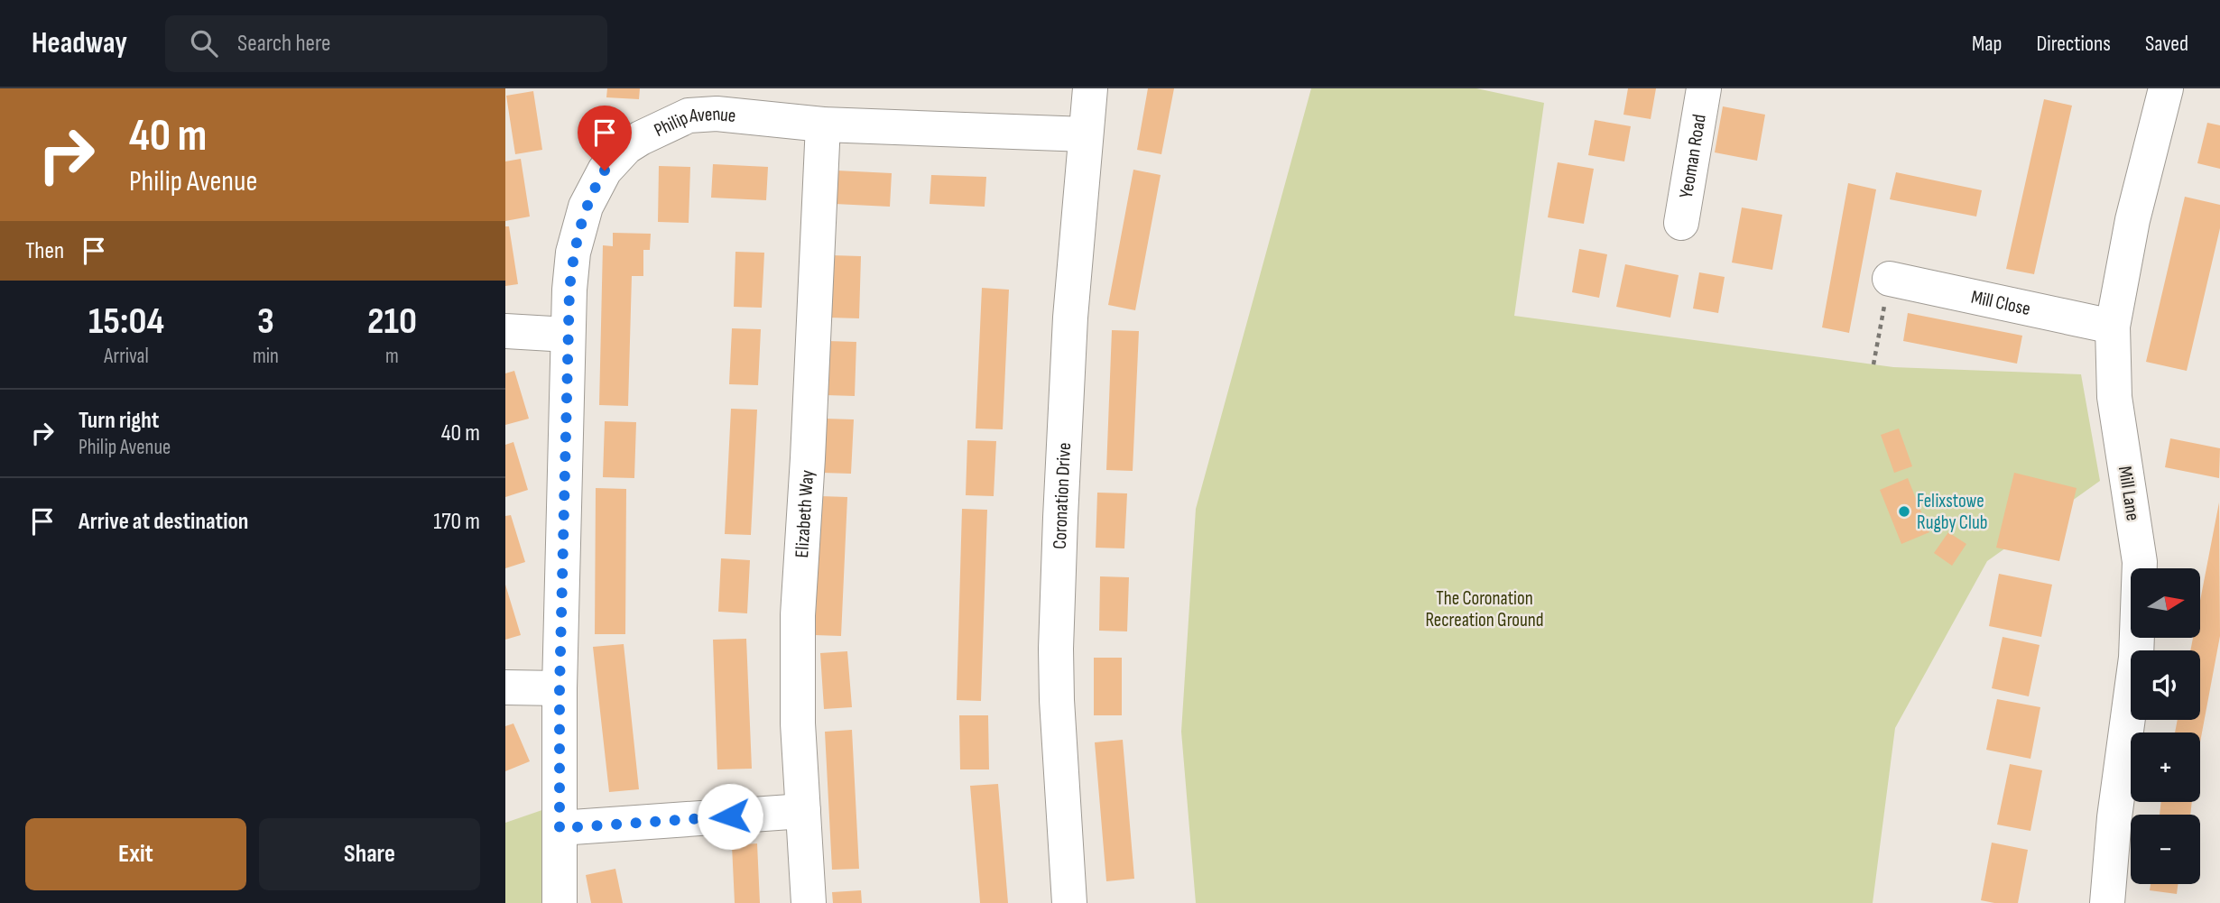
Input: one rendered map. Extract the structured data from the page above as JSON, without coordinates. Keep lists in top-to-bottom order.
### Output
{
  "streets": {
    "street": [
      "Philip Avenue",
      "Yeoman Road",
      "Mill Close",
      "Mill Lane",
      "Coronation Drive",
      "Elizabeth Way"
    ]
  },
  "crossings": [
    ["Philip Avenue", "Coronation Drive"],
    ["Philip Avenue", "Elizabeth Way"],
    ["Mill Close", "Mill Lane"]
  ],
  "parks": ["The Coronation Recreation Ground"],
  "places": ["Felixstowe Rugby Club"],
  "north": "right",
  "page": {
    "header": "Headway",
    "search": "Search here",
    "nav": ["Map", "Directions", "Saved"],
    "turn": ["40 m", "Philip Avenue"],
    "then": "Then",
    "eta": [
      "15:04",
      "Arrival",
      "3",
      "min",
      "210",
      "m"
    ],
    "list": [
      {
        "name": "Turn right",
        "note": "Philip Avenue",
        "value": "40 m"
      },
      {
        "name": "Arrive at destination",
        "value": "170 m"
      }
    ],
    "map_buttons": ["+", "−"],
    "buttons": ["Exit", "Share"]
  }
}
